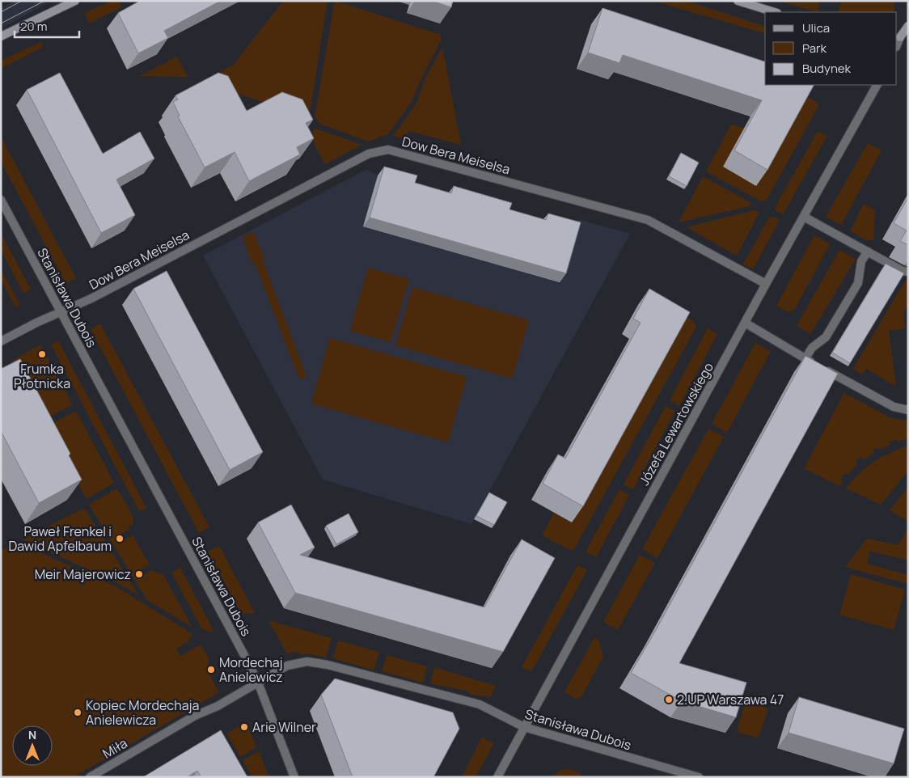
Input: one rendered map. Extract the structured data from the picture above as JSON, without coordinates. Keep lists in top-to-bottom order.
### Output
{
  "streets": {
    "street": [
      "Dow Bera Meiselsa",
      "Stanisława Dubois",
      "Józefa Lewartowskiego",
      "Miła"
    ]
  },
  "crossings": [
    ["Dow Bera Meiselsa", "Stanisława Dubois"],
    ["Dow Bera Meiselsa", "Józefa Lewartowskiego"],
    ["Stanisława Dubois", "Józefa Lewartowskiego"],
    ["Stanisława Dubois", "Miła"]
  ],
  "places": [
    "Frumka Płotnicka",
    "Paweł Frenkel i Dawid Apfelbaum",
    "Meir Majerowicz",
    "Mordechaj Anielewicz",
    "2.UP Warszawa 47",
    "Kopiec Mordechaja Anielewicza",
    "Arie Wilner"
  ],
  "legend": ["Ulica", "Park", "Budynek"],
  "scale_bar": "20 m",
  "north": "top"
}
